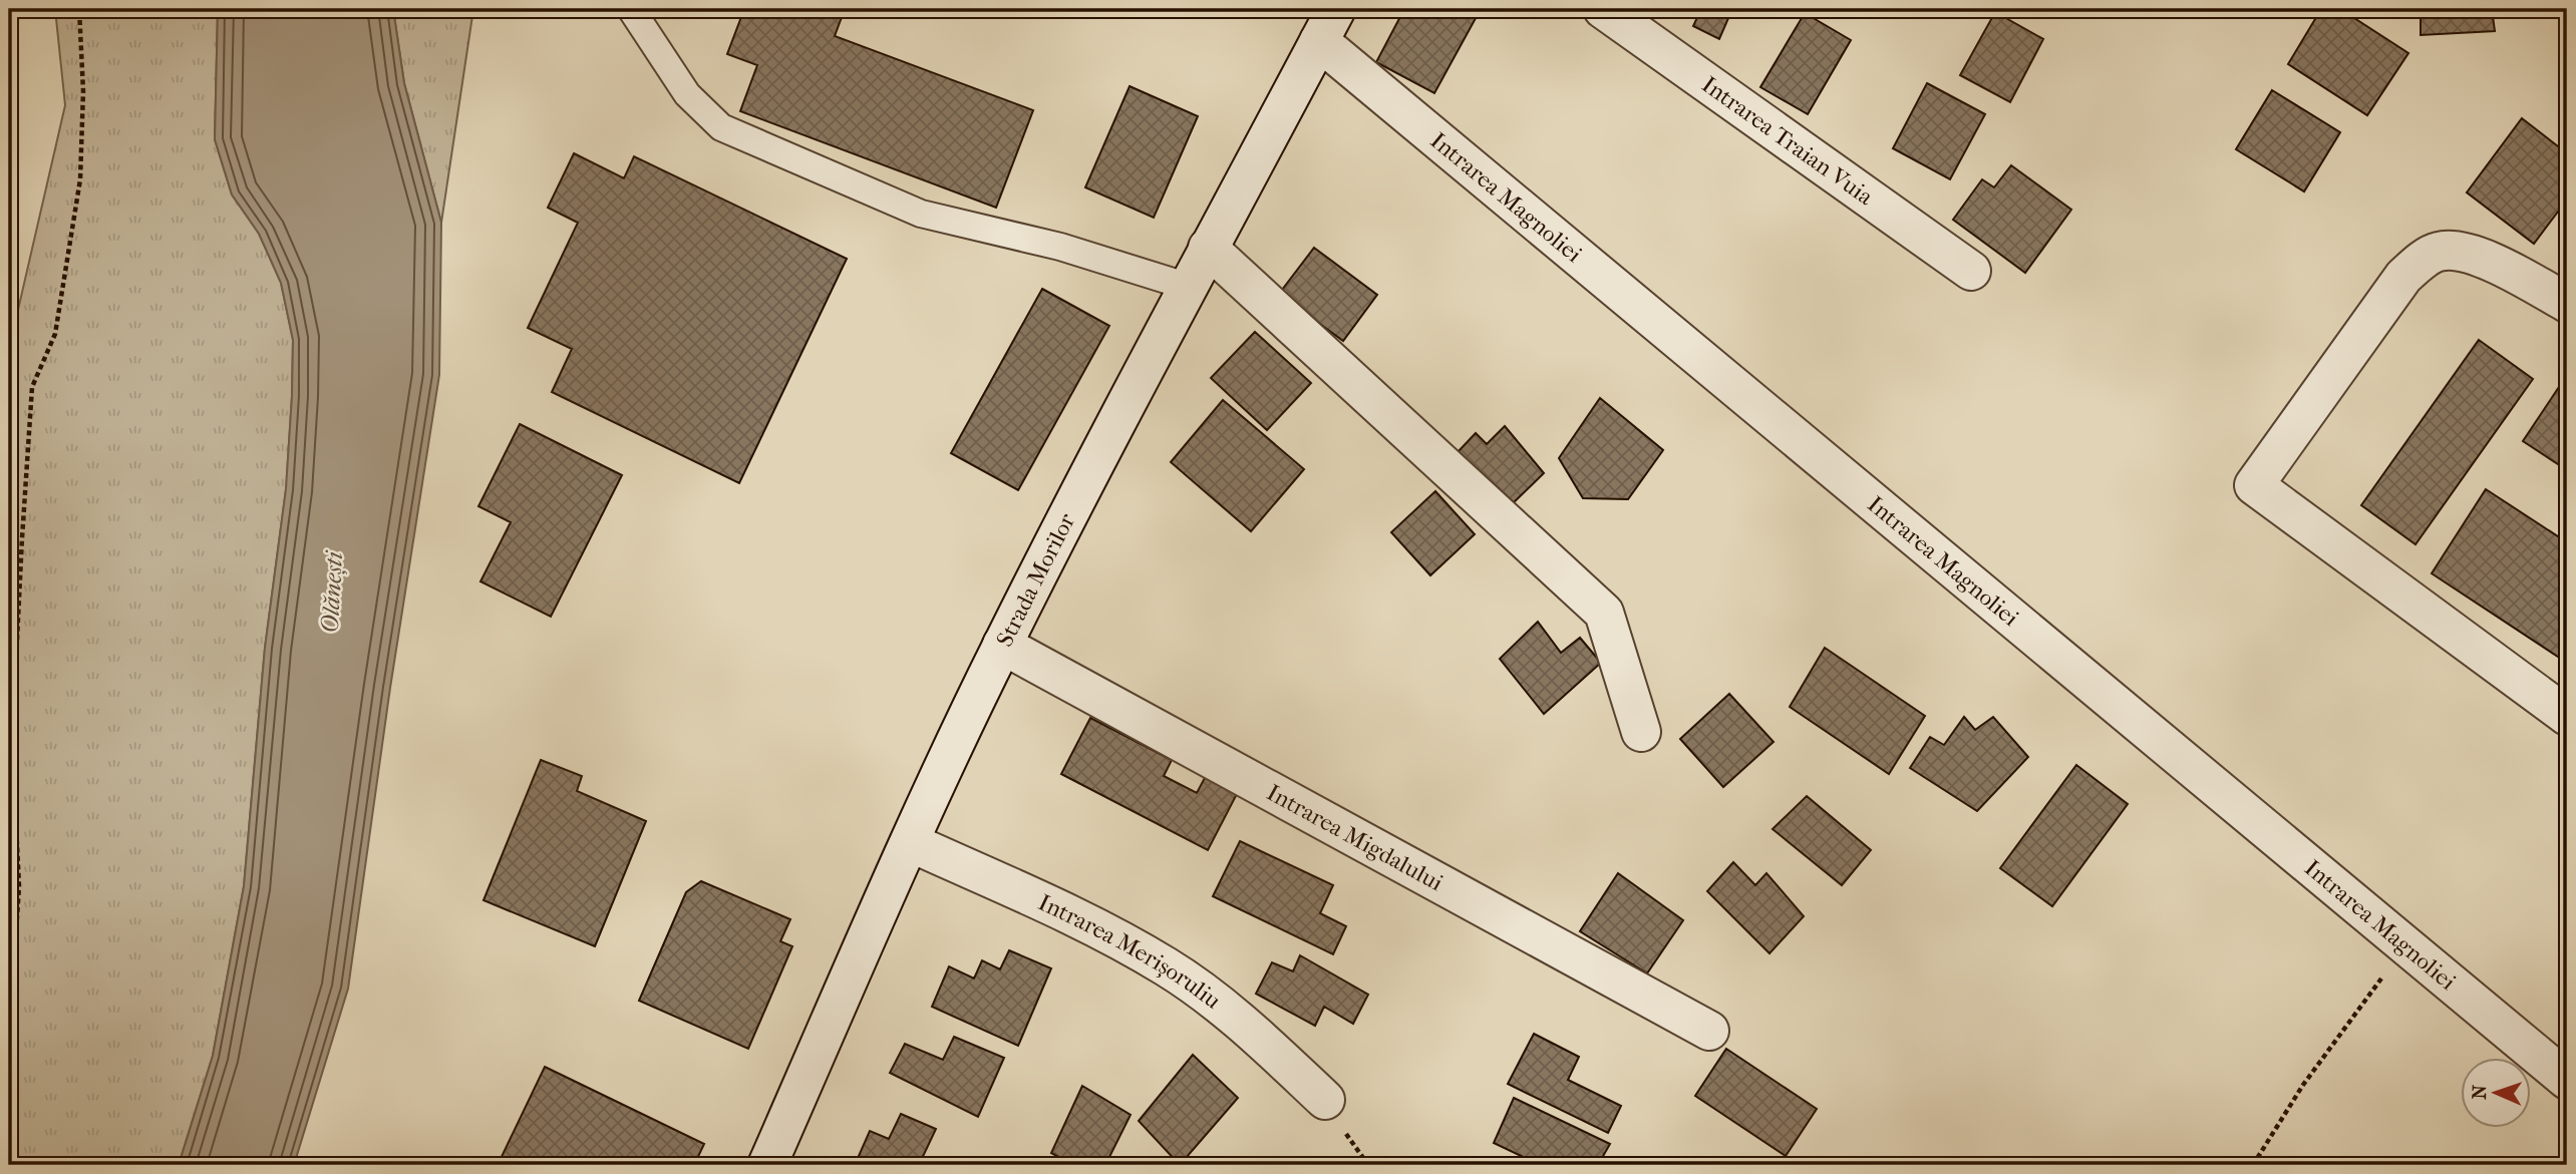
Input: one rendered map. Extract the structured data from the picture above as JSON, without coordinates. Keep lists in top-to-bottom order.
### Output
{
  "streets": {
    "street": [
      "Intrarea Traian Vuia",
      "Intrarea Magnoliei",
      "Strada Morilor",
      "Intrarea Migdalului",
      "Intrarea Merișoruliu"
    ]
  },
  "crossings": [
    ["Intrarea Magnoliei", "Strada Morilor"],
    ["Strada Morilor", "Intrarea Migdalului"],
    ["Strada Morilor", "Intrarea Merișoruliu"]
  ],
  "water": ["Olănești"],
  "north": "left"
}
